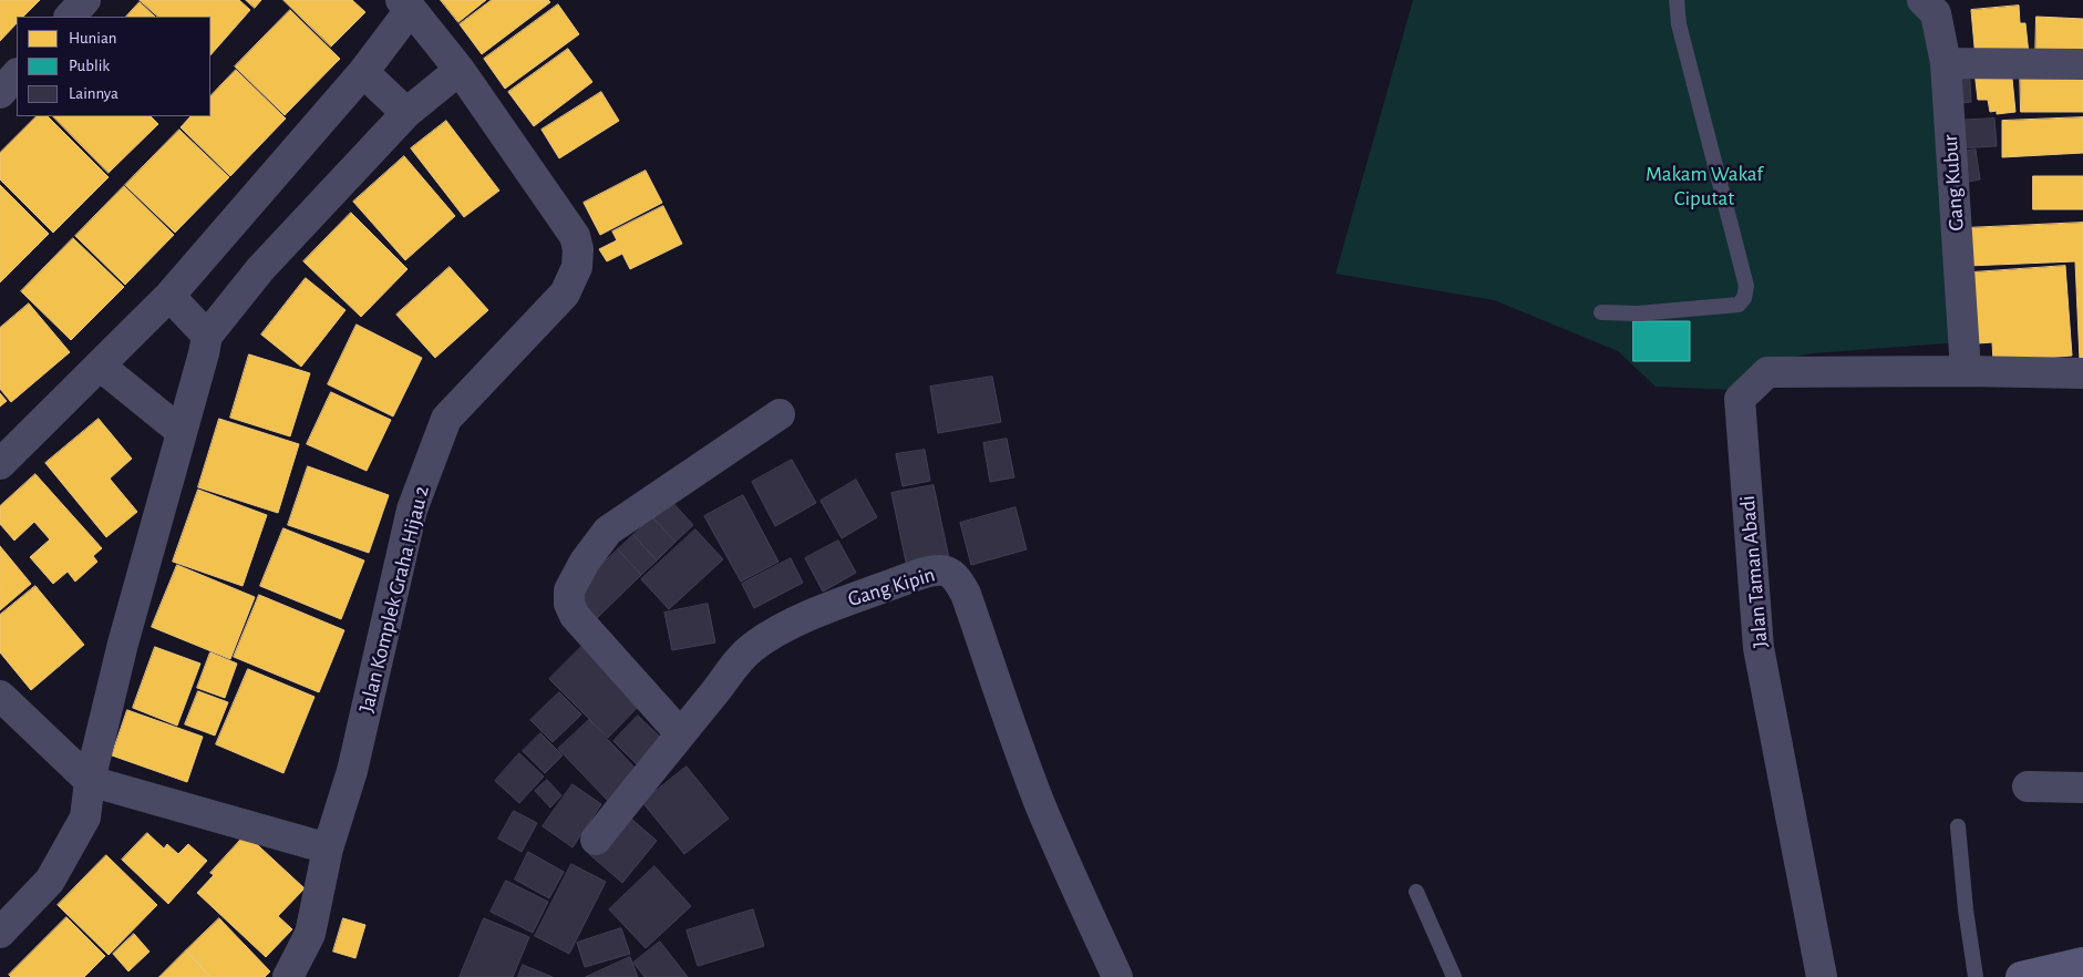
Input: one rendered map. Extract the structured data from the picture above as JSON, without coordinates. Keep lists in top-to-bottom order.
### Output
{
  "streets": {
    "street": [
      "Gang Kubur",
      "Jalan Taman Abadi",
      "Gang Kipin",
      "Jalan Komplek Graha Hijau 2"
    ]
  },
  "crossings": [
    ["Gang Kubur", "Jalan Taman Abadi"]
  ],
  "parks": ["Makam Wakaf Ciputat"],
  "legend": ["Hunian", "Publik", "Lainnya"]
}
